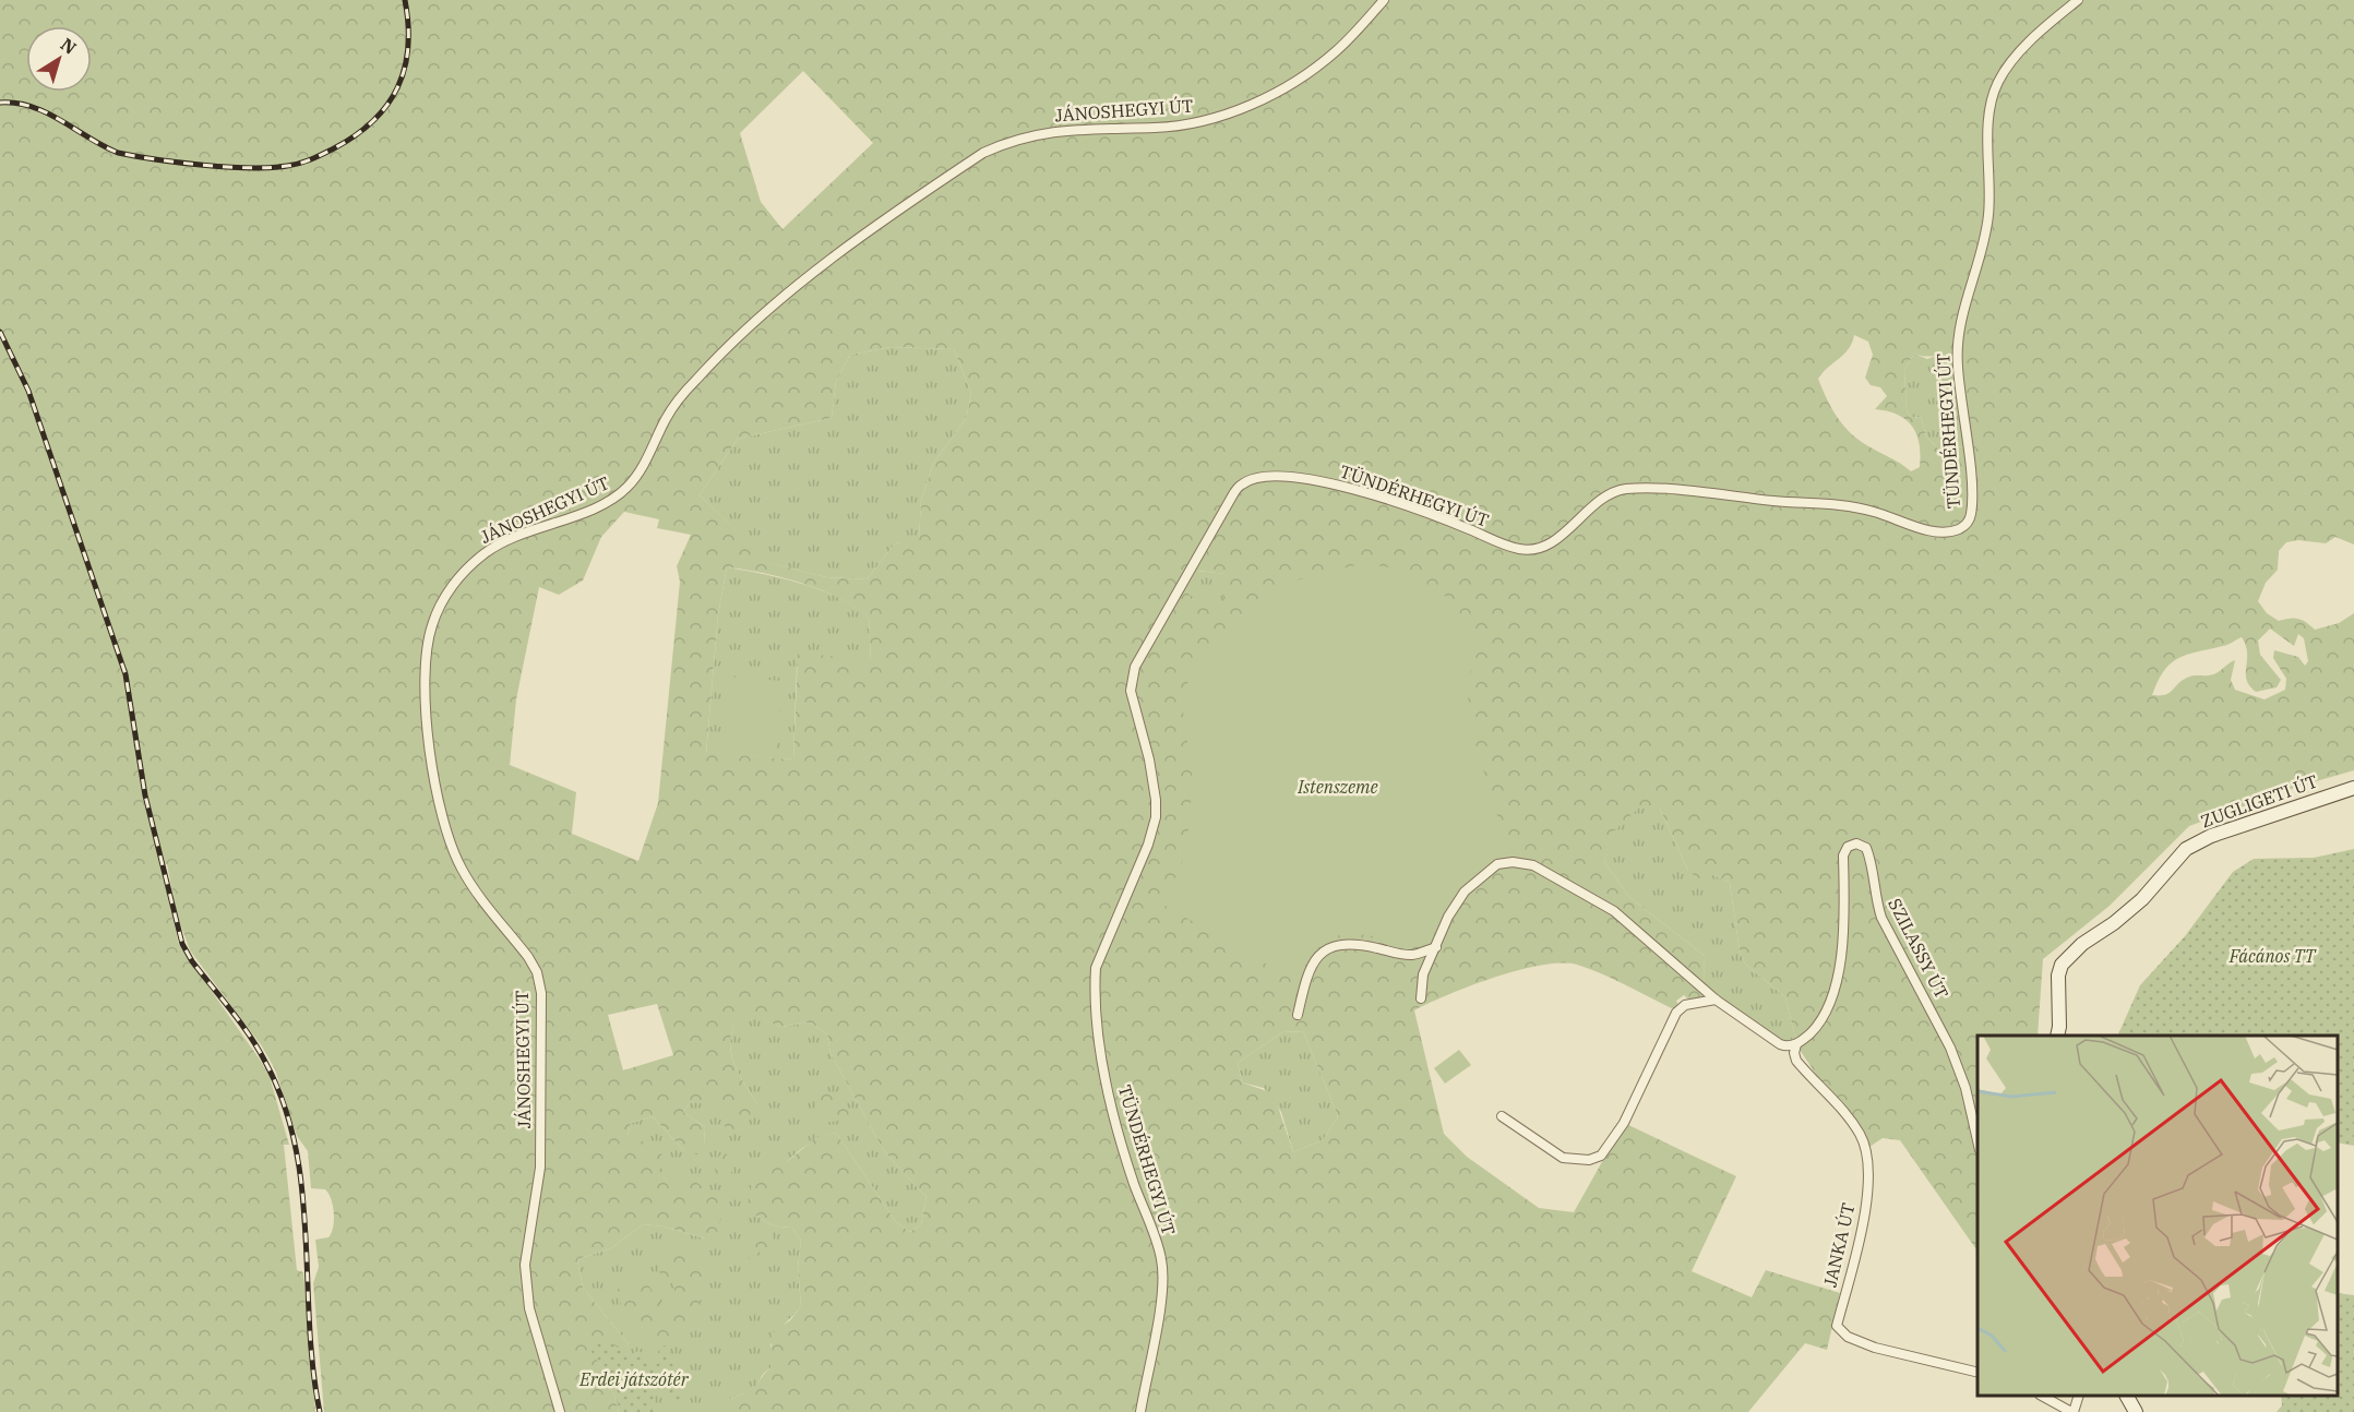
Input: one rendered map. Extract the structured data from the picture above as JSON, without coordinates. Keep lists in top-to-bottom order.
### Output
{
  "streets": {
    "street": [
      "JÁNOSHEGYI ÚT",
      "TÜNDÉRHEGYI ÚT",
      "ZUGLIGETI ÚT",
      "SZILASSY ÚT",
      "JANKA ÚT"
    ]
  },
  "crossings": [
    ["SZILASSY ÚT", "JANKA ÚT"]
  ],
  "parks": ["Istenszeme", "Fácános TT", "Erdei játszótér"],
  "north": "top right"
}
